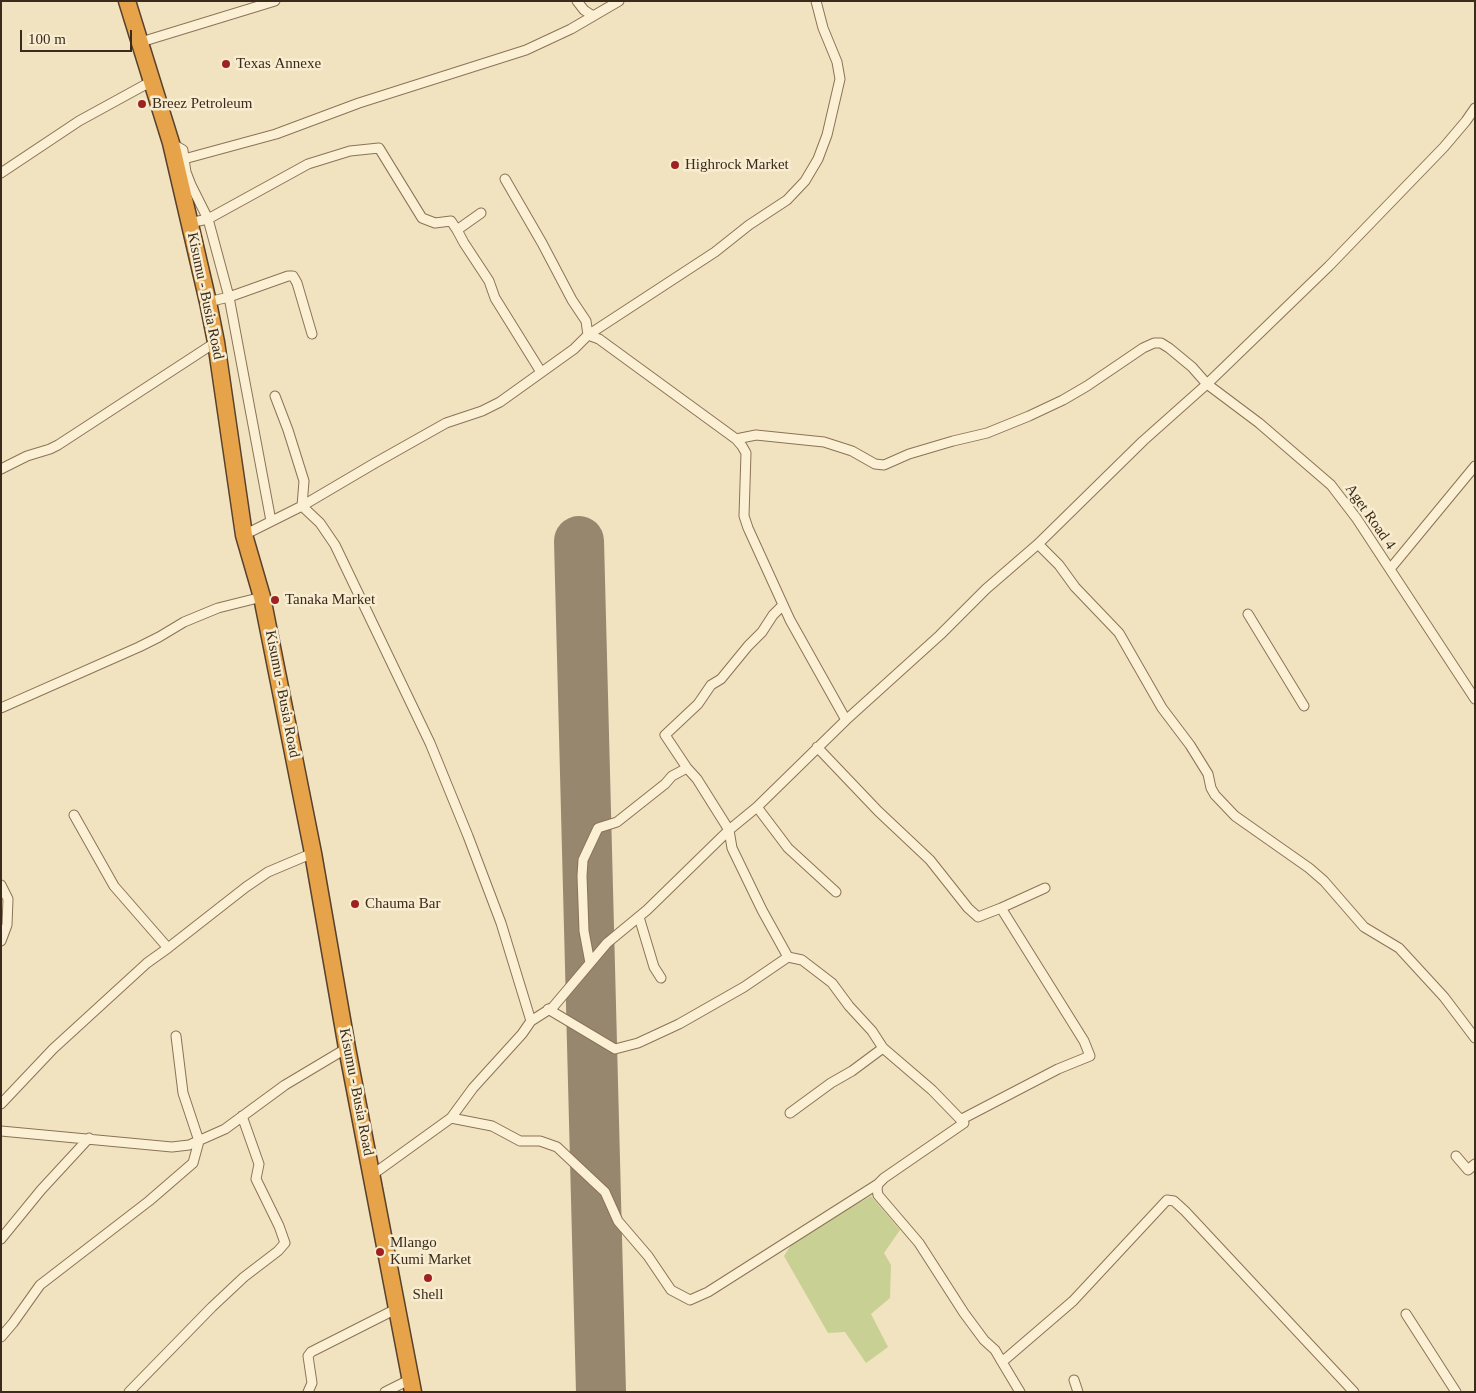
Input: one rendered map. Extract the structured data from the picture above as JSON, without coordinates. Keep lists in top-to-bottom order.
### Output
{
  "streets": {
    "highway": ["Kisumu - Busia Road"],
    "street": ["Aget Road 4"]
  },
  "places": [
    "Texas Annexe",
    "Breez Petroleum",
    "Highrock Market",
    "Tanaka Market",
    "Chauma Bar",
    "Mlango Kumi Market",
    "Shell"
  ],
  "scale_bar": "100 m"
}
